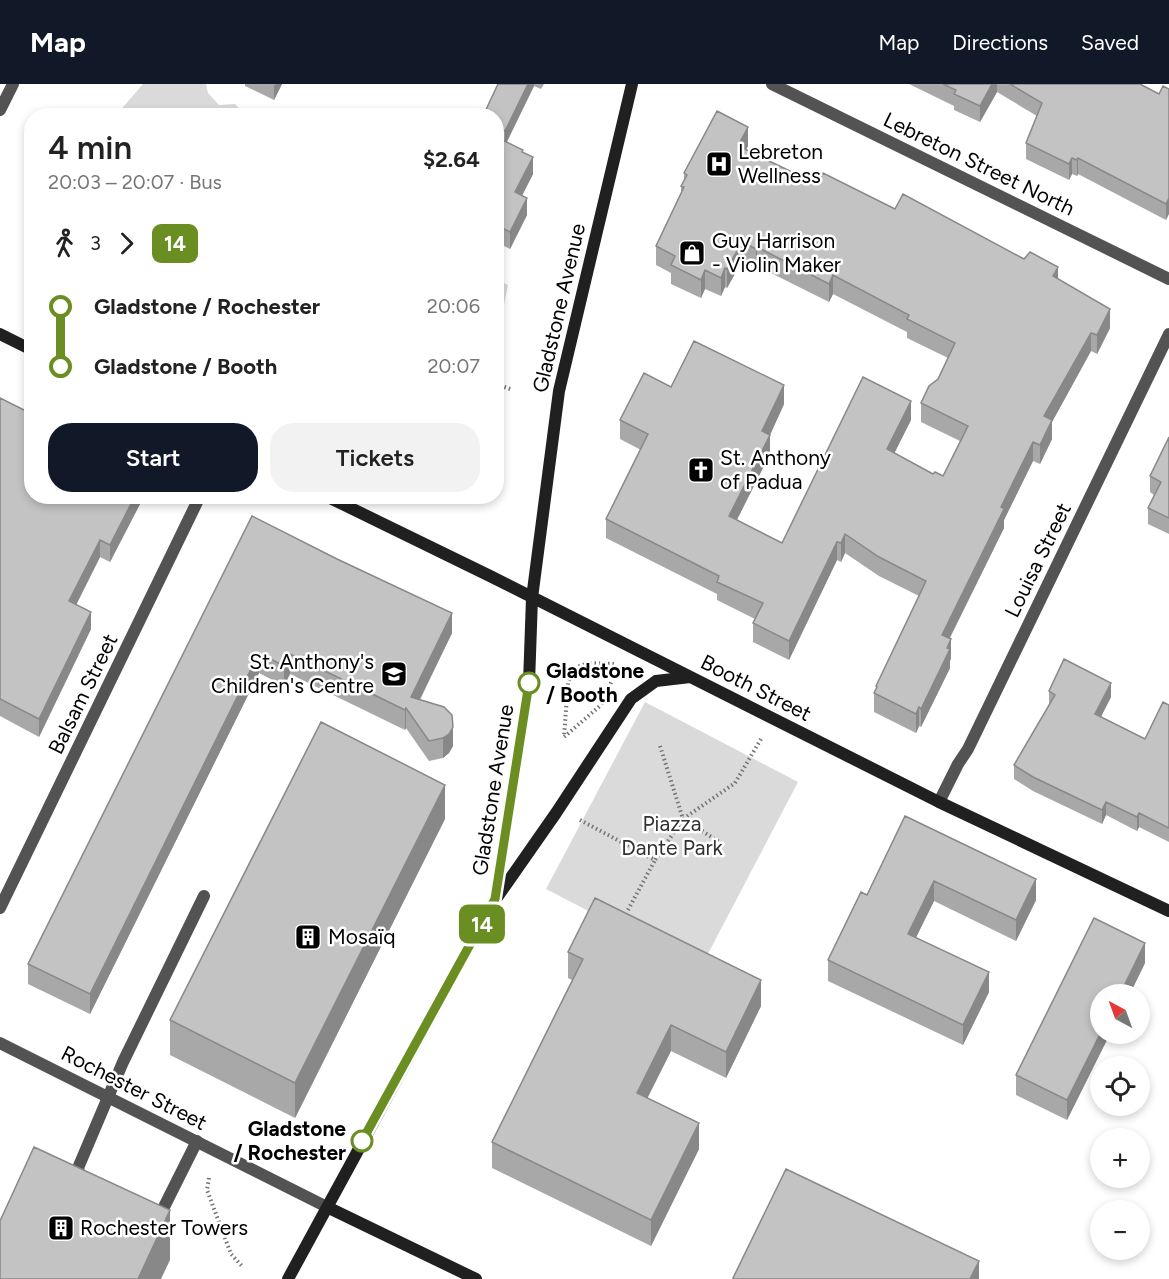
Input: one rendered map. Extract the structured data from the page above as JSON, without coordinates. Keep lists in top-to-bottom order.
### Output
{
  "streets": {
    "main road": ["Gladstone Avenue", "Booth Street", "Rochester Street"],
    "street": ["Lebreton Street North", "Louisa Street", "Balsam Street"]
  },
  "crossings": [
    ["Gladstone Avenue", "Booth Street"],
    ["Gladstone Avenue", "Rochester Street"],
    ["Louisa Street", "Booth Street"]
  ],
  "parks": ["Piazza Dante Park"],
  "places": {
    "hospital": ["Lebreton Wellness"],
    "shop": ["Guy Harrison - Violin Maker"],
    "church": ["St. Anthony of Padua"],
    "school or university": ["St. Anthony's Children's Centre"],
    "other": ["Gladstone / Booth", "Gladstone / Rochester"],
    "building": ["Mosaïq", "Rochester Towers"]
  },
  "lines": ["bus line 14"],
  "north": "top left",
  "page": {
    "header": "Map",
    "nav": ["Map", "Directions", "Saved"],
    "on_map": "14",
    "heading": ["4 min", "20:03 – 20:07 · Bus", "$2.64"],
    "legs": ["3", "14"],
    "list": [
      {
        "name": "Gladstone / Rochester",
        "value": "20:06"
      },
      {
        "name": "Gladstone / Booth",
        "value": "20:07"
      }
    ],
    "buttons": ["Start", "Tickets"],
    "map_buttons": ["+", "−"]
  }
}
